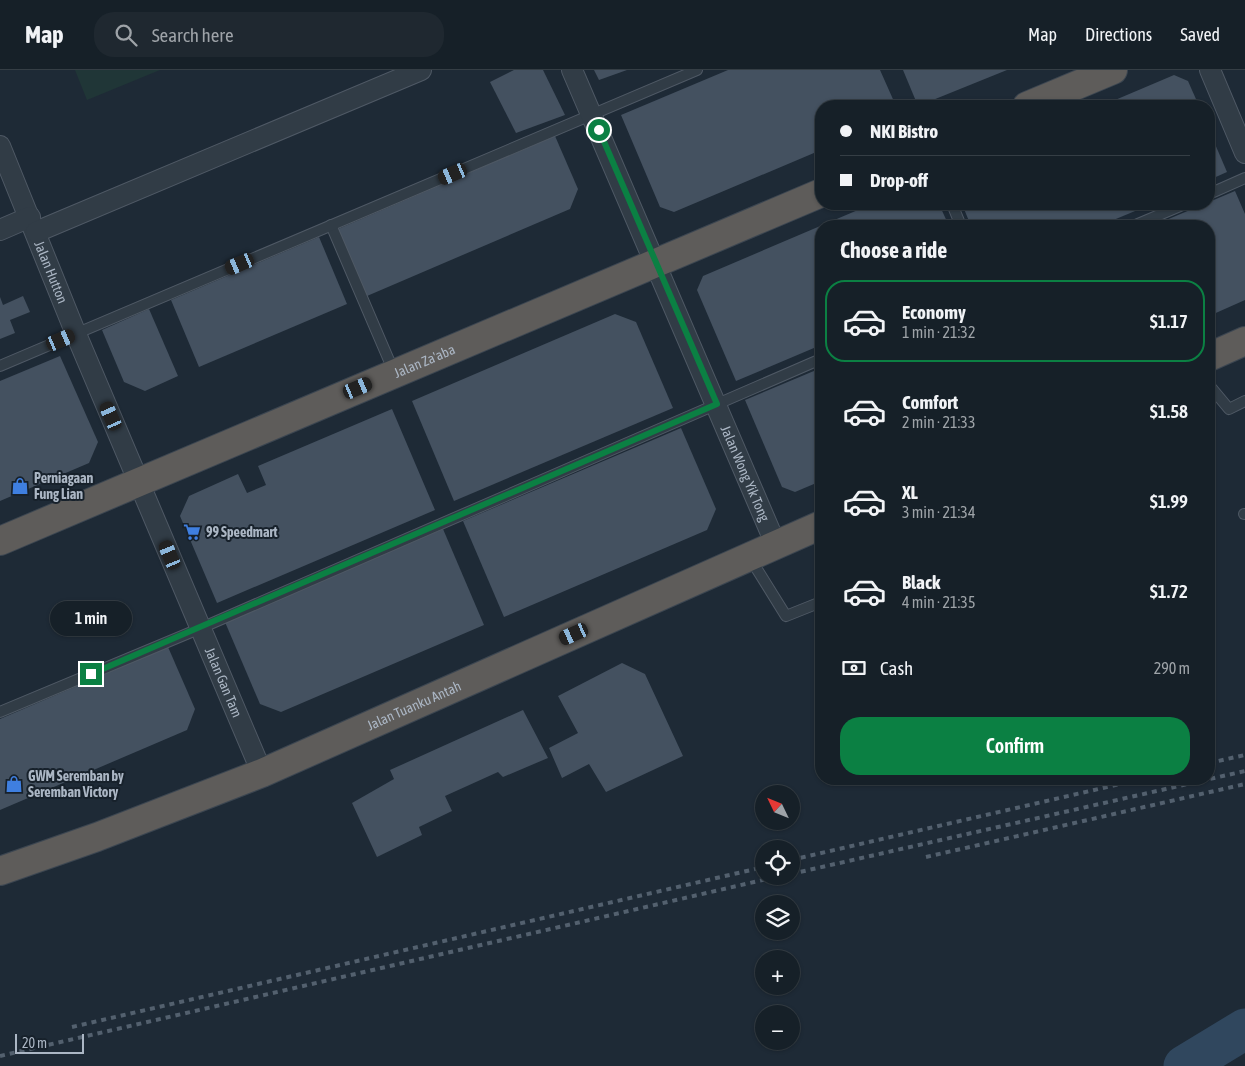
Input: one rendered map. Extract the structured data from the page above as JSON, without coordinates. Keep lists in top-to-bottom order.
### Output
{
  "streets": {
    "highway": ["Jalan Za'aba", "Jalan Tuanku Antah"],
    "street": ["Jalan Hutton", "Jalan Wong Yik Tong", "Jalan Gan Tam"]
  },
  "crossings": [
    ["Jalan Hutton", "Jalan Za'aba"],
    ["Jalan Hutton", "Jalan Gan Tam"],
    ["Jalan Za'aba", "Jalan Wong Yik Tong"],
    ["Jalan Za'aba", "Jalan Gan Tam"],
    ["Jalan Wong Yik Tong", "Jalan Tuanku Antah"],
    ["Jalan Gan Tam", "Jalan Tuanku Antah"]
  ],
  "places": {
    "shop": ["Perniagaan Fung Lian", "GWM Seremban by Seremban Victory"],
    "supermarket": ["99 Speedmart"]
  },
  "scale_bar": "20 m",
  "north": "top left",
  "page": {
    "header": "Map",
    "search": "Search here",
    "nav": ["Map", "Directions", "Saved"],
    "banner": ["NKI Bistro", "Drop-off"],
    "heading": "Choose a ride",
    "list": [
      {
        "name": "Economy",
        "note": "1 min · 21:32",
        "value": "$1.17"
      },
      {
        "name": "Comfort",
        "note": "2 min · 21:33",
        "value": "$1.58"
      },
      {
        "name": "XL",
        "note": "3 min · 21:34",
        "value": "$1.99"
      },
      {
        "name": "Black",
        "note": "4 min · 21:35",
        "value": "$1.72"
      }
    ],
    "bubble": "1 min",
    "pay": ["Cash", "290 m"],
    "buttons": "Confirm",
    "map_buttons": ["+", "−"],
    "scale": "20 m"
  }
}
